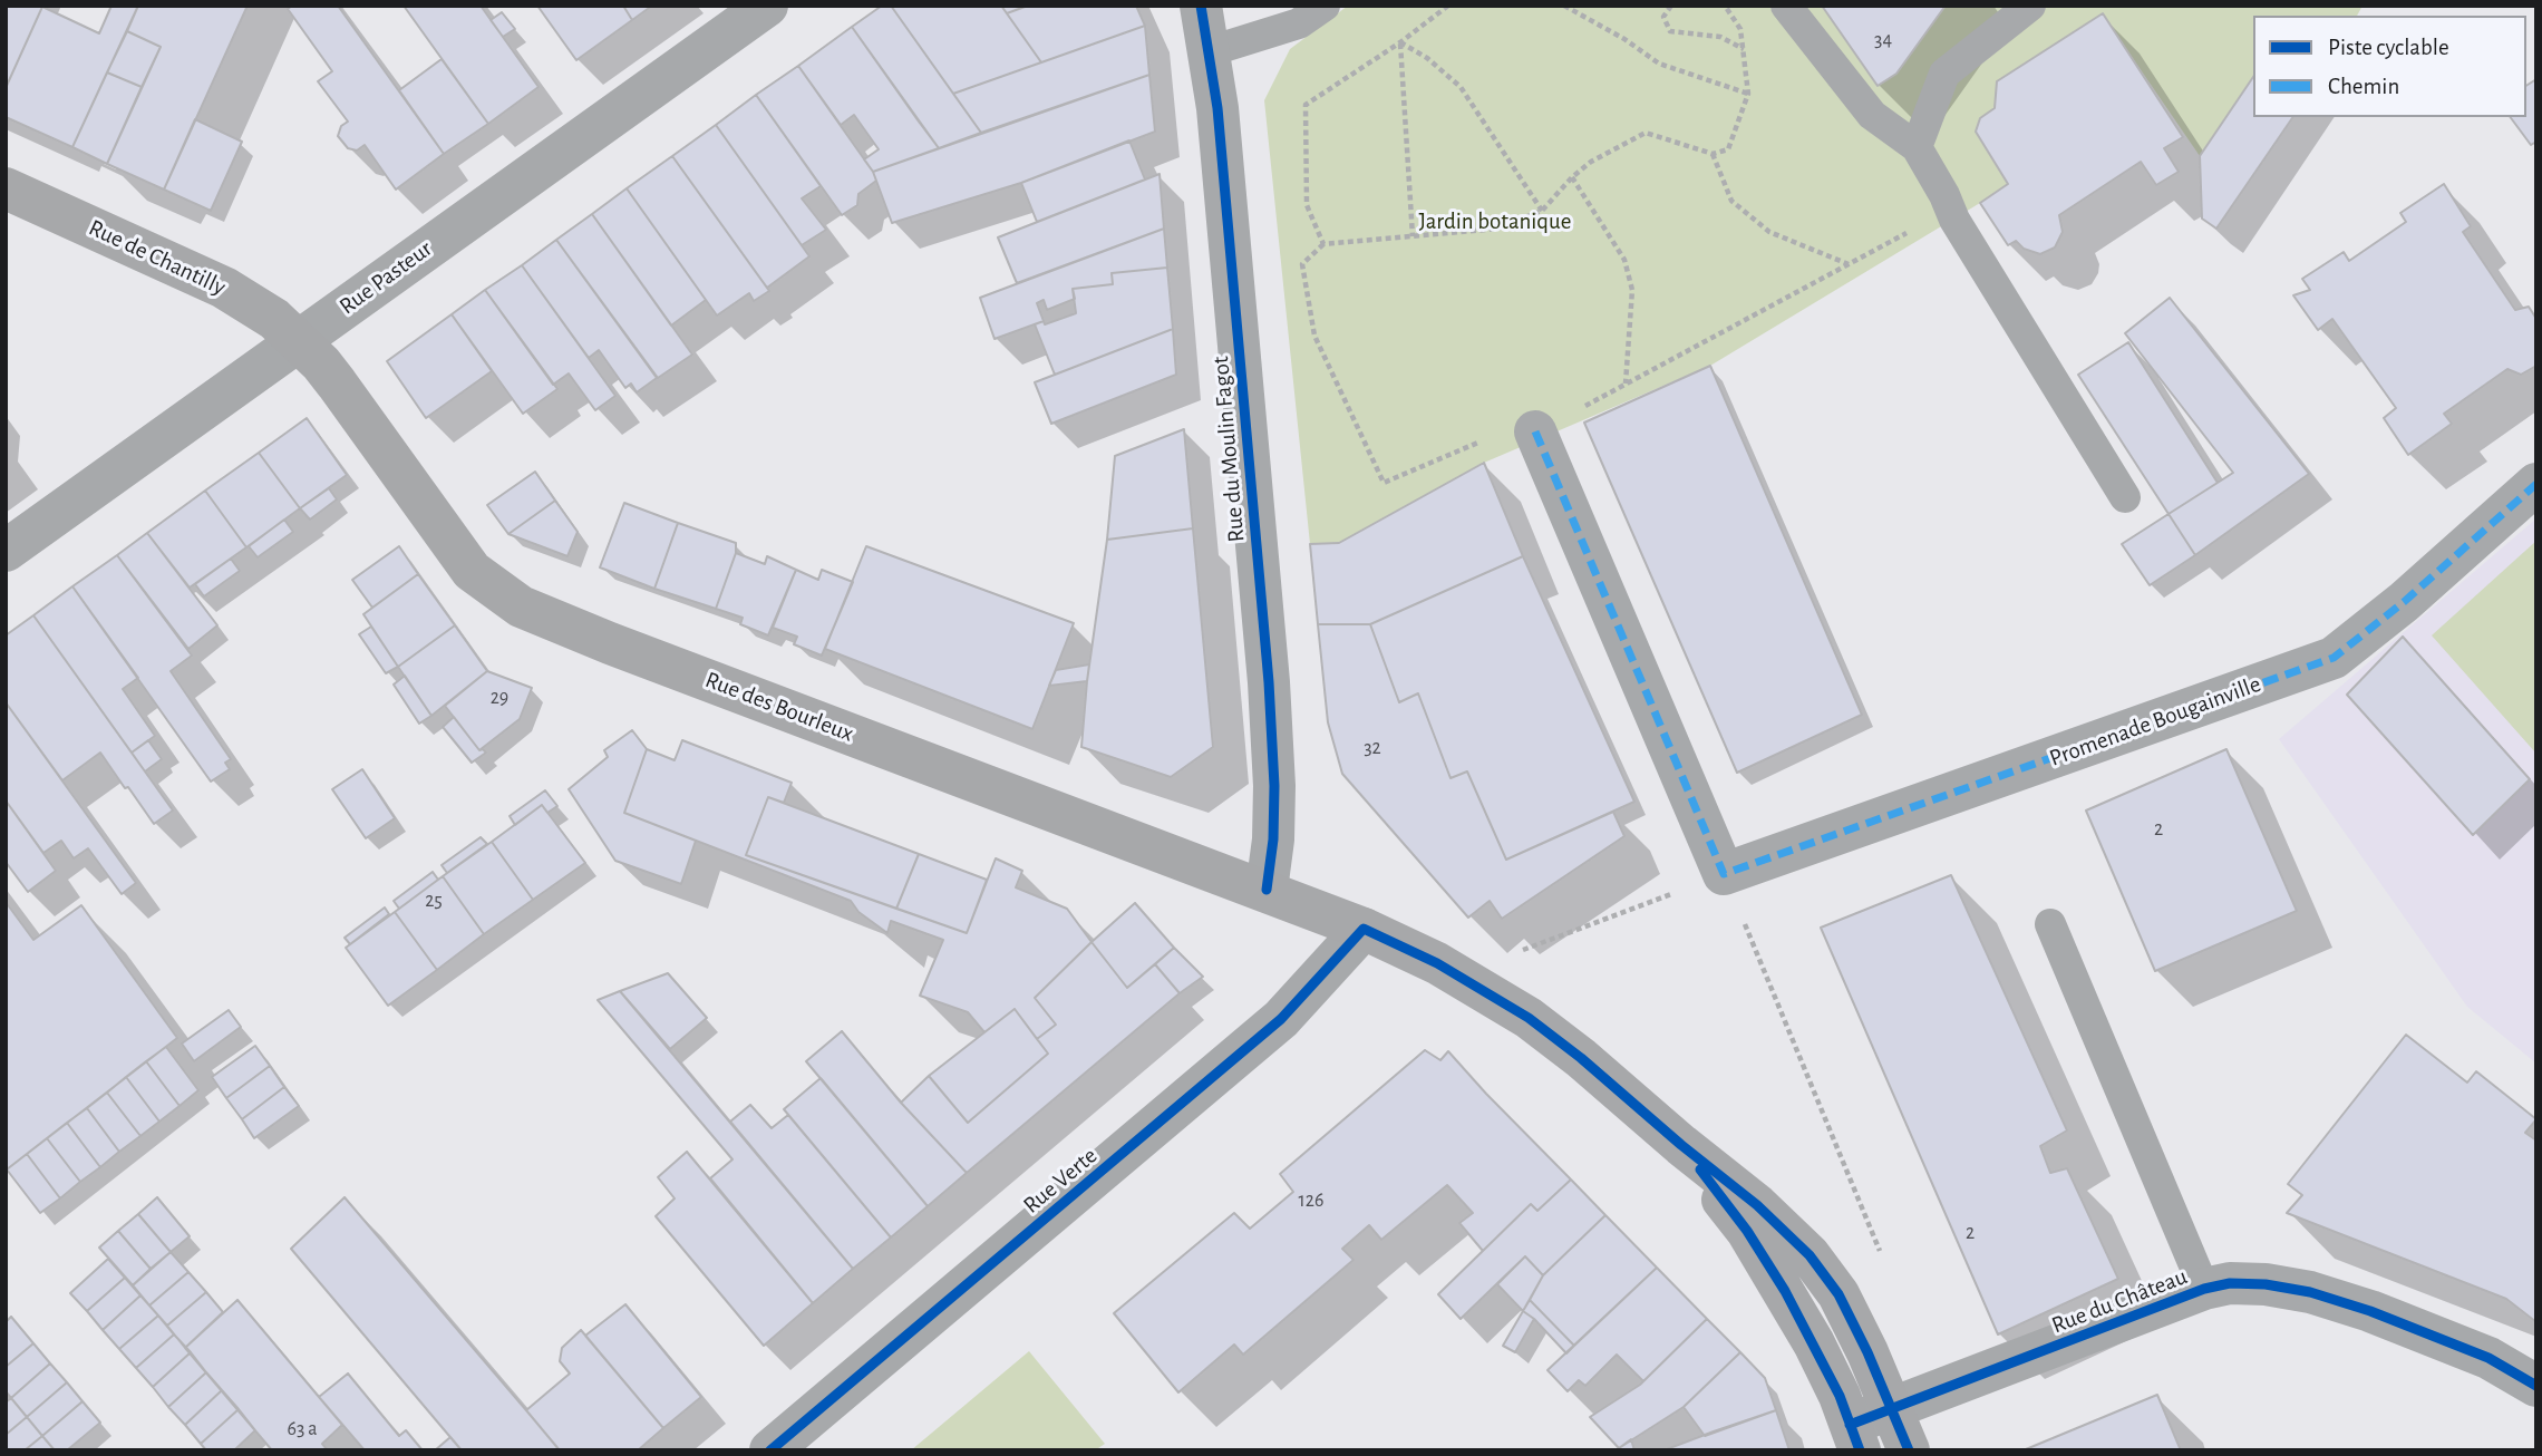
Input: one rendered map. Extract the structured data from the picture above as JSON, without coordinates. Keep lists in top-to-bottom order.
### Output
{
  "streets": {
    "main road": ["Rue de Chantilly", "Rue des Bourleux"],
    "street": [
      "Rue Pasteur",
      "Rue du Moulin Fagot",
      "Promenade Bougainville",
      "Rue Verte",
      "Rue du Château"
    ]
  },
  "crossings": [
    ["Rue de Chantilly", "Rue Pasteur"],
    ["Rue de Chantilly", "Rue des Bourleux"],
    ["Rue Pasteur", "Rue des Bourleux"],
    ["Rue du Moulin Fagot", "Rue des Bourleux"],
    ["Rue des Bourleux", "Rue Verte"]
  ],
  "parks": ["Jardin botanique"],
  "house_numbers": [
    "34",
    "29",
    "32",
    "2",
    "25",
    "126",
    "2",
    "63 a"
  ],
  "legend": ["Piste cyclable", "Chemin"]
}
